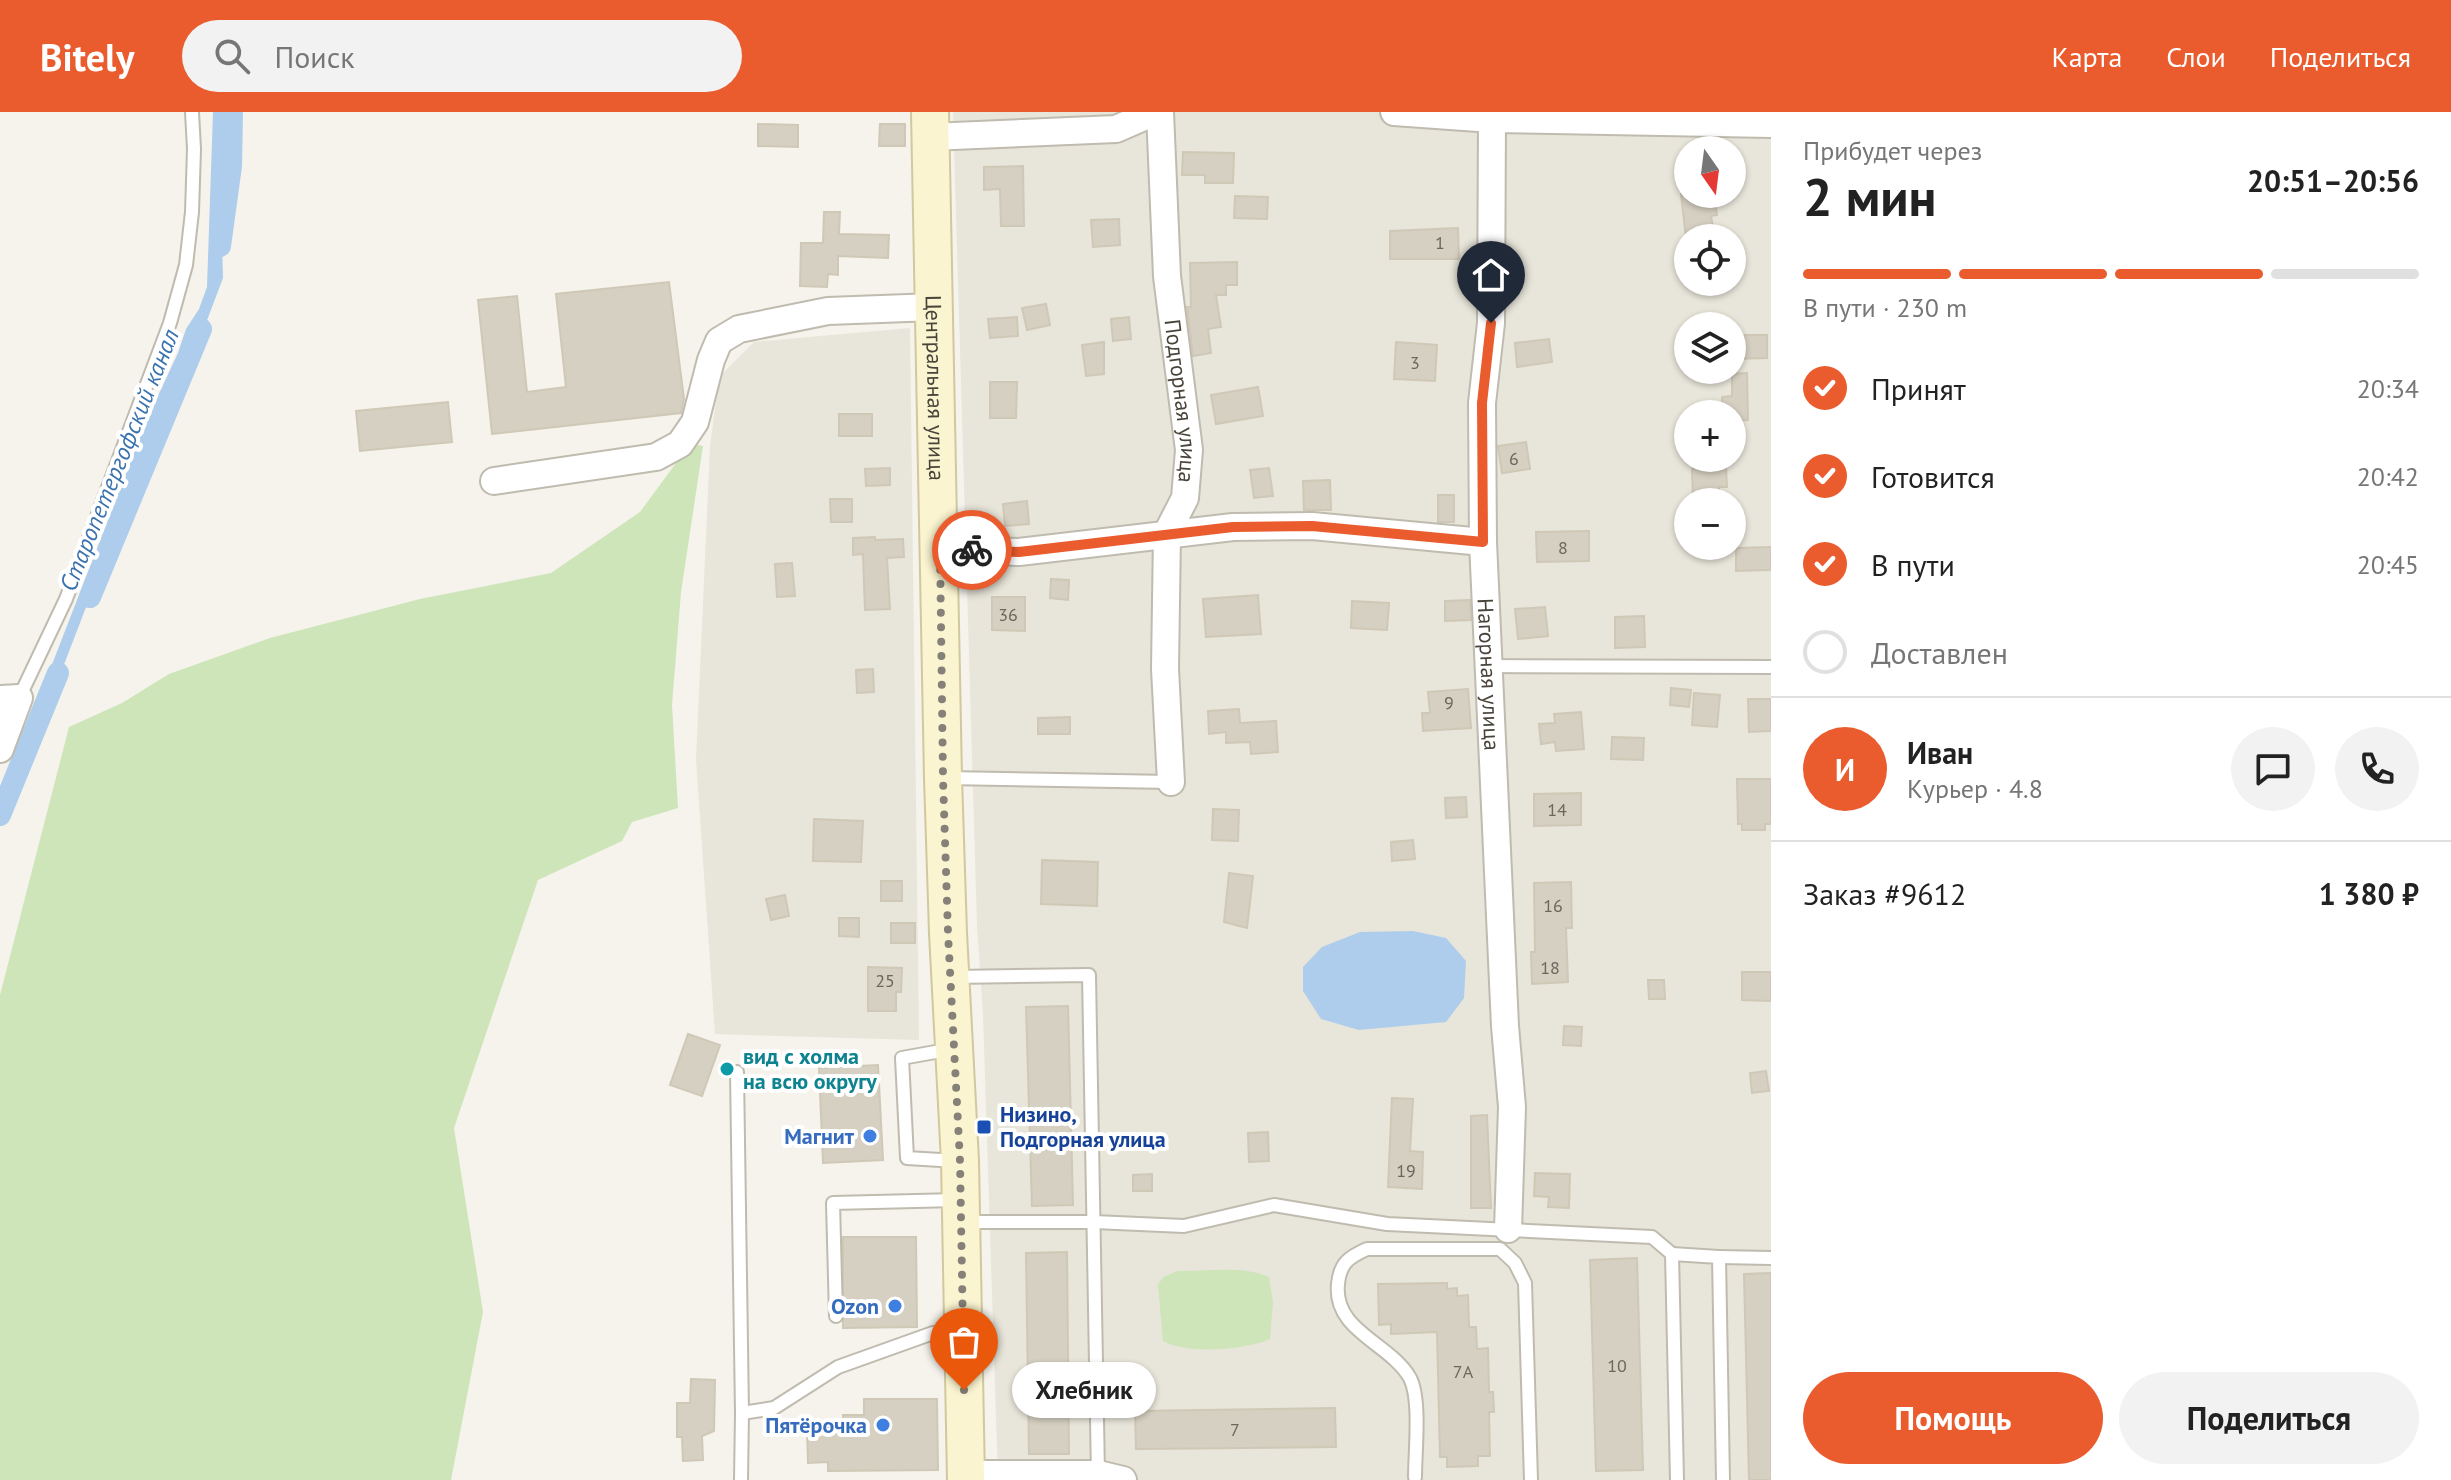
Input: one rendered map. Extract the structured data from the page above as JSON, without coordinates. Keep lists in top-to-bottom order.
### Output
{
  "streets": {
    "street": ["Центральная улица", "Подгорная улица", "Нагорная улица"]
  },
  "water": ["Старопетергофский канал"],
  "places": {
    "other": [
      "вид с холма на всю округу",
      "Магнит",
      "Ozon",
      "Хлебник",
      "Пятёрочка"
    ],
    "transit": ["Низино, Подгорная улица"]
  },
  "house_numbers": [
    "1",
    "3",
    "6",
    "8",
    "36",
    "9",
    "14",
    "16",
    "18",
    "25",
    "19",
    "10",
    "7А",
    "7"
  ],
  "north": "bottom",
  "page": {
    "header": "Bitely",
    "search": "Поиск",
    "nav": ["Карта", "Слои", "Поделиться"],
    "heading": ["2 мин", "Прибудет через", "20:51–20:56"],
    "panel": [
      "Иван",
      "Курьер · 4.8",
      "Заказ #9612",
      "1 380 ₽"
    ],
    "map_buttons": ["+", "−"],
    "bar": "В пути · 230 m",
    "list": [
      ["Принят", "20:34"],
      ["Готовится", "20:42"],
      ["В пути", "20:45"],
      "Доставлен"
    ],
    "round": "И",
    "buttons": ["Помощь", "Поделиться"],
    "bubble": "Хлебник"
  }
}
